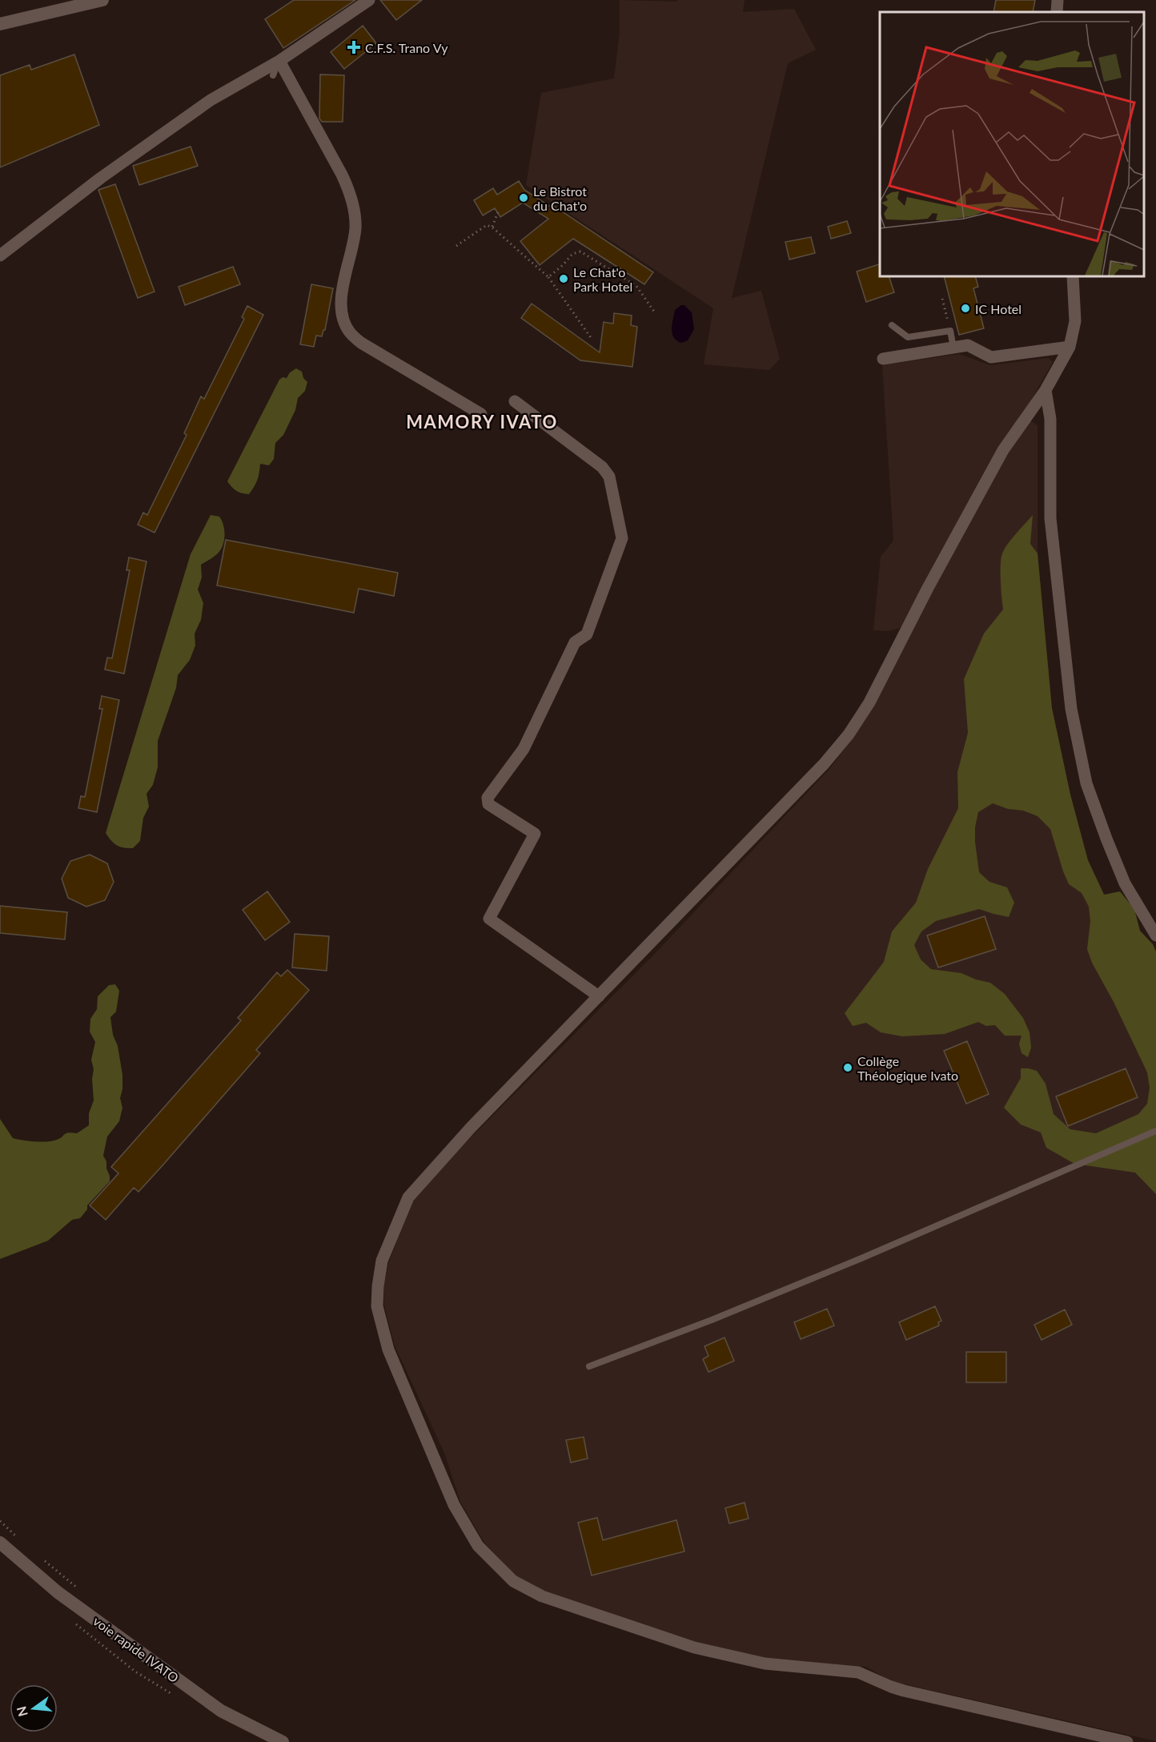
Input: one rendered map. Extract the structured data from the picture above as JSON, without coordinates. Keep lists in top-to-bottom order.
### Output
{
  "streets": {
    "main road": ["voie rapide IVATO"]
  },
  "districts": ["MAMORY IVATO"],
  "places": {
    "health": ["C.F.S. Trano Vy"],
    "other": [
      "Le Bistrot du Chat'o",
      "Le Chat'o Park Hotel",
      "IC Hotel",
      "Collège Théologique Ivato"
    ]
  },
  "north": "left"
}
